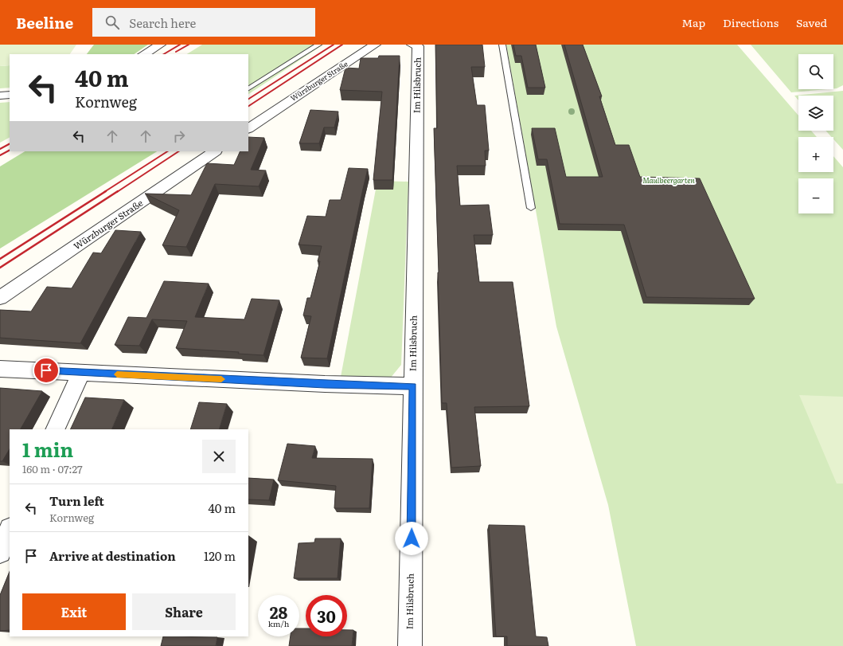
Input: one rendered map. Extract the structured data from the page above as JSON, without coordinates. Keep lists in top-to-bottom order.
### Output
{
  "streets": {
    "street": ["Würzburger Straße", "Im Hilsbruch"]
  },
  "parks": ["Maulbeergarten"],
  "page": {
    "header": "Beeline",
    "search": "Search here",
    "nav": ["Map", "Directions", "Saved"],
    "map_buttons": ["+", "−"],
    "turn": ["40 m", "Kornweg"],
    "heading": ["1 min", "160 m · 07:27"],
    "list": [
      {
        "name": "Turn left",
        "note": "Kornweg",
        "value": "40 m"
      },
      {
        "name": "Arrive at destination",
        "value": "120 m"
      }
    ],
    "buttons": ["Exit", "Share"],
    "speed": "28 km/h",
    "limit": "30"
  }
}
